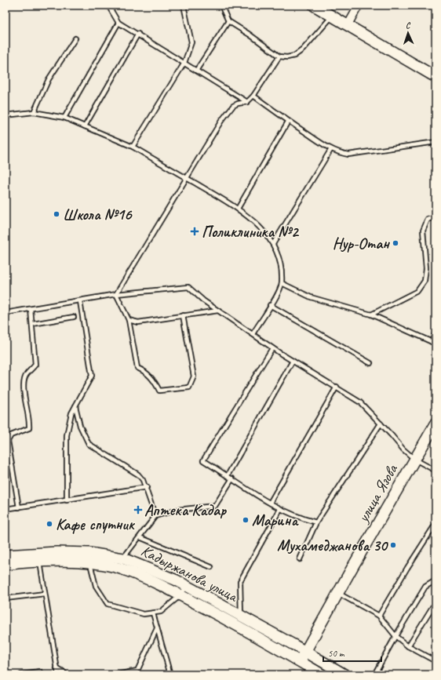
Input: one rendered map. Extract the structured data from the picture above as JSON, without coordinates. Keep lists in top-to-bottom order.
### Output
{
  "streets": {
    "main road": ["улица Язова", "Кадыржанова улица"]
  },
  "crossings": [
    ["улица Язова", "Кадыржанова улица"]
  ],
  "places": {
    "other": [
      "Школа №16",
      "Нур-Отан",
      "Марина",
      "Кафе спутник",
      "Мухамеджанова 30"
    ],
    "health": ["Поликлиника №2", "Аптека Кадар"]
  },
  "scale_bar": "50 m",
  "north": "top"
}
